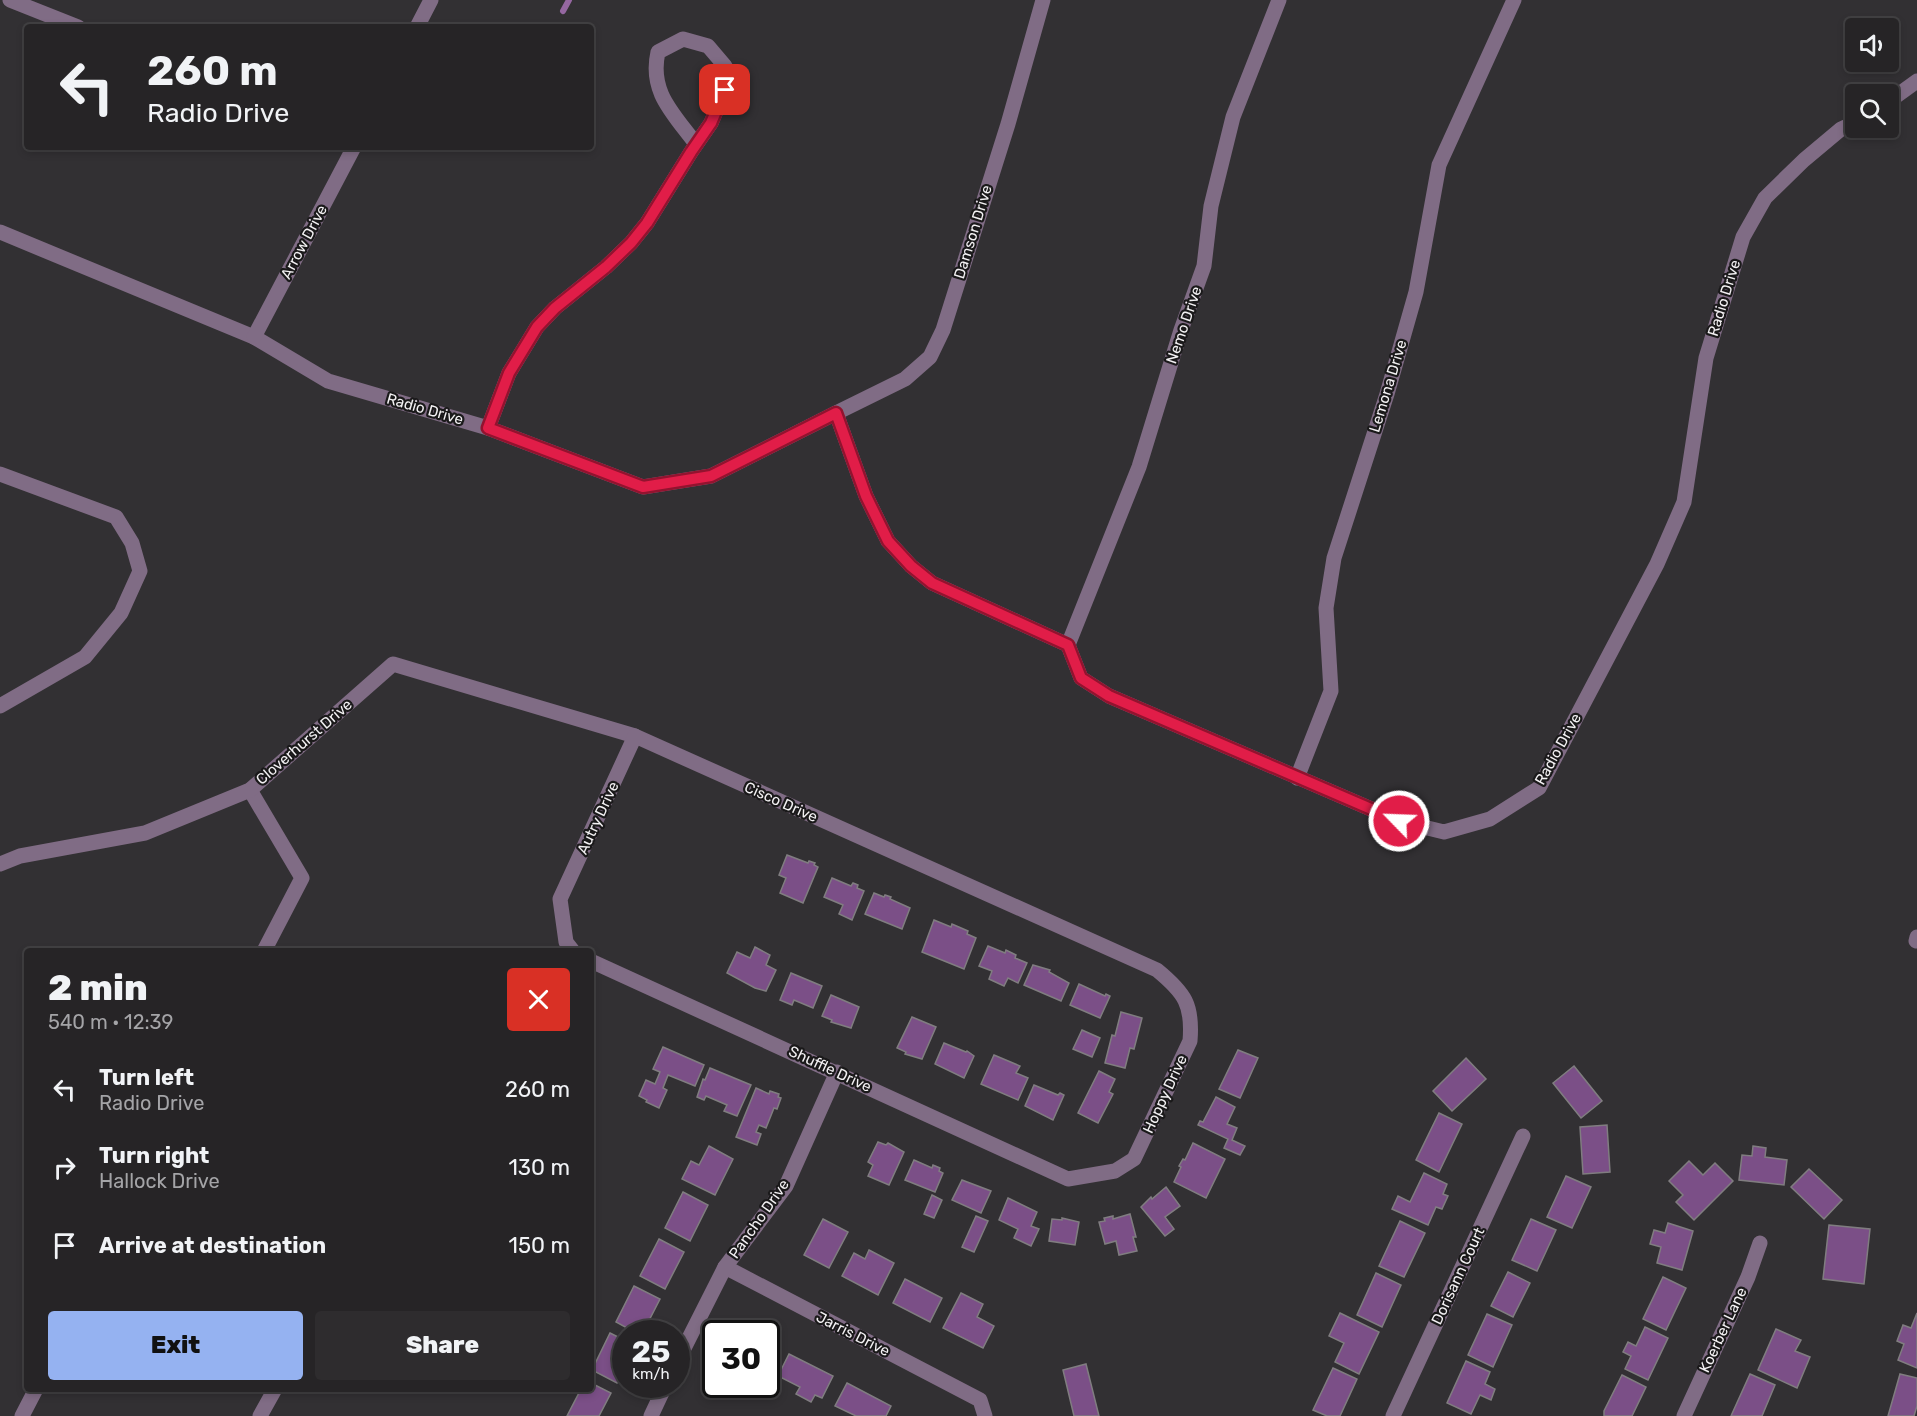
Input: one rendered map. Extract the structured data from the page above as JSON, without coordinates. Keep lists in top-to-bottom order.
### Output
{
  "streets": {
    "street": [
      "Damson Drive",
      "Arrow Drive",
      "Radio Drive",
      "Nemo Drive",
      "Lemona Drive",
      "Cloverhurst Drive",
      "Cisco Drive",
      "Autry Drive",
      "Shuffle Drive",
      "Hoppy Drive",
      "Pancho Drive",
      "Dorisann Court",
      "Koerber Lane",
      "Jarris Drive"
    ]
  },
  "crossings": [
    ["Damson Drive", "Radio Drive"],
    ["Arrow Drive", "Radio Drive"],
    ["Radio Drive", "Nemo Drive"],
    ["Radio Drive", "Lemona Drive"],
    ["Cloverhurst Drive", "Cisco Drive"],
    ["Cisco Drive", "Autry Drive"],
    ["Cisco Drive", "Hoppy Drive"],
    ["Shuffle Drive", "Hoppy Drive"],
    ["Shuffle Drive", "Pancho Drive"],
    ["Pancho Drive", "Jarris Drive"]
  ],
  "page": {
    "turn": ["260 m", "Radio Drive"],
    "heading": ["2 min", "540 m · 12:39"],
    "list": [
      {
        "name": "Turn left",
        "note": "Radio Drive",
        "value": "260 m"
      },
      {
        "name": "Turn right",
        "note": "Hallock Drive",
        "value": "130 m"
      },
      {
        "name": "Arrive at destination",
        "value": "150 m"
      }
    ],
    "buttons": ["Exit", "Share"],
    "speed": "25 km/h",
    "limit": "30"
  }
}
